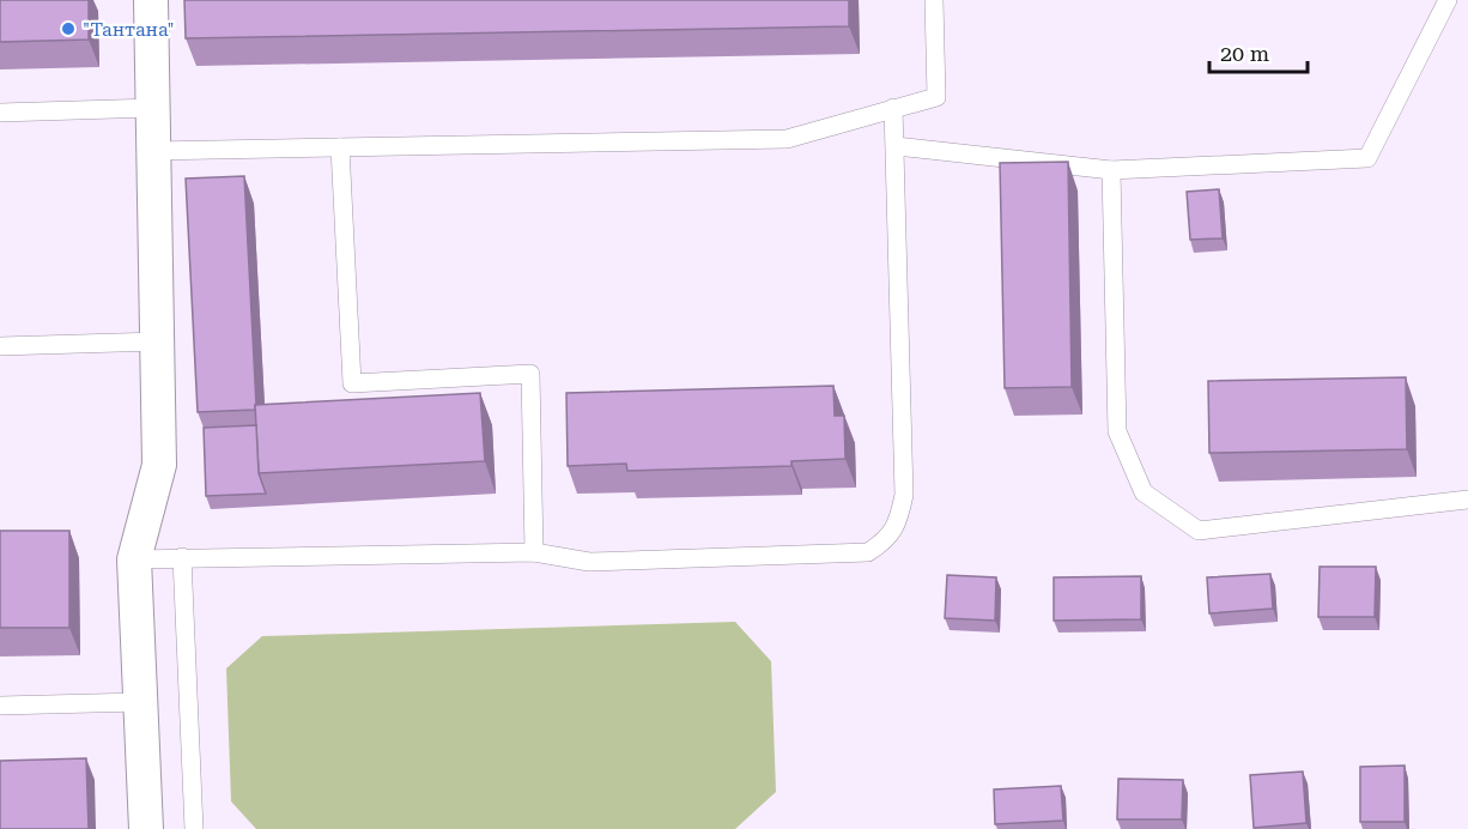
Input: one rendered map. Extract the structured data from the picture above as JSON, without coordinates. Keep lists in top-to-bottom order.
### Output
{
  "places": ["\"Тантана\""],
  "scale_bar": "20 m"
}
